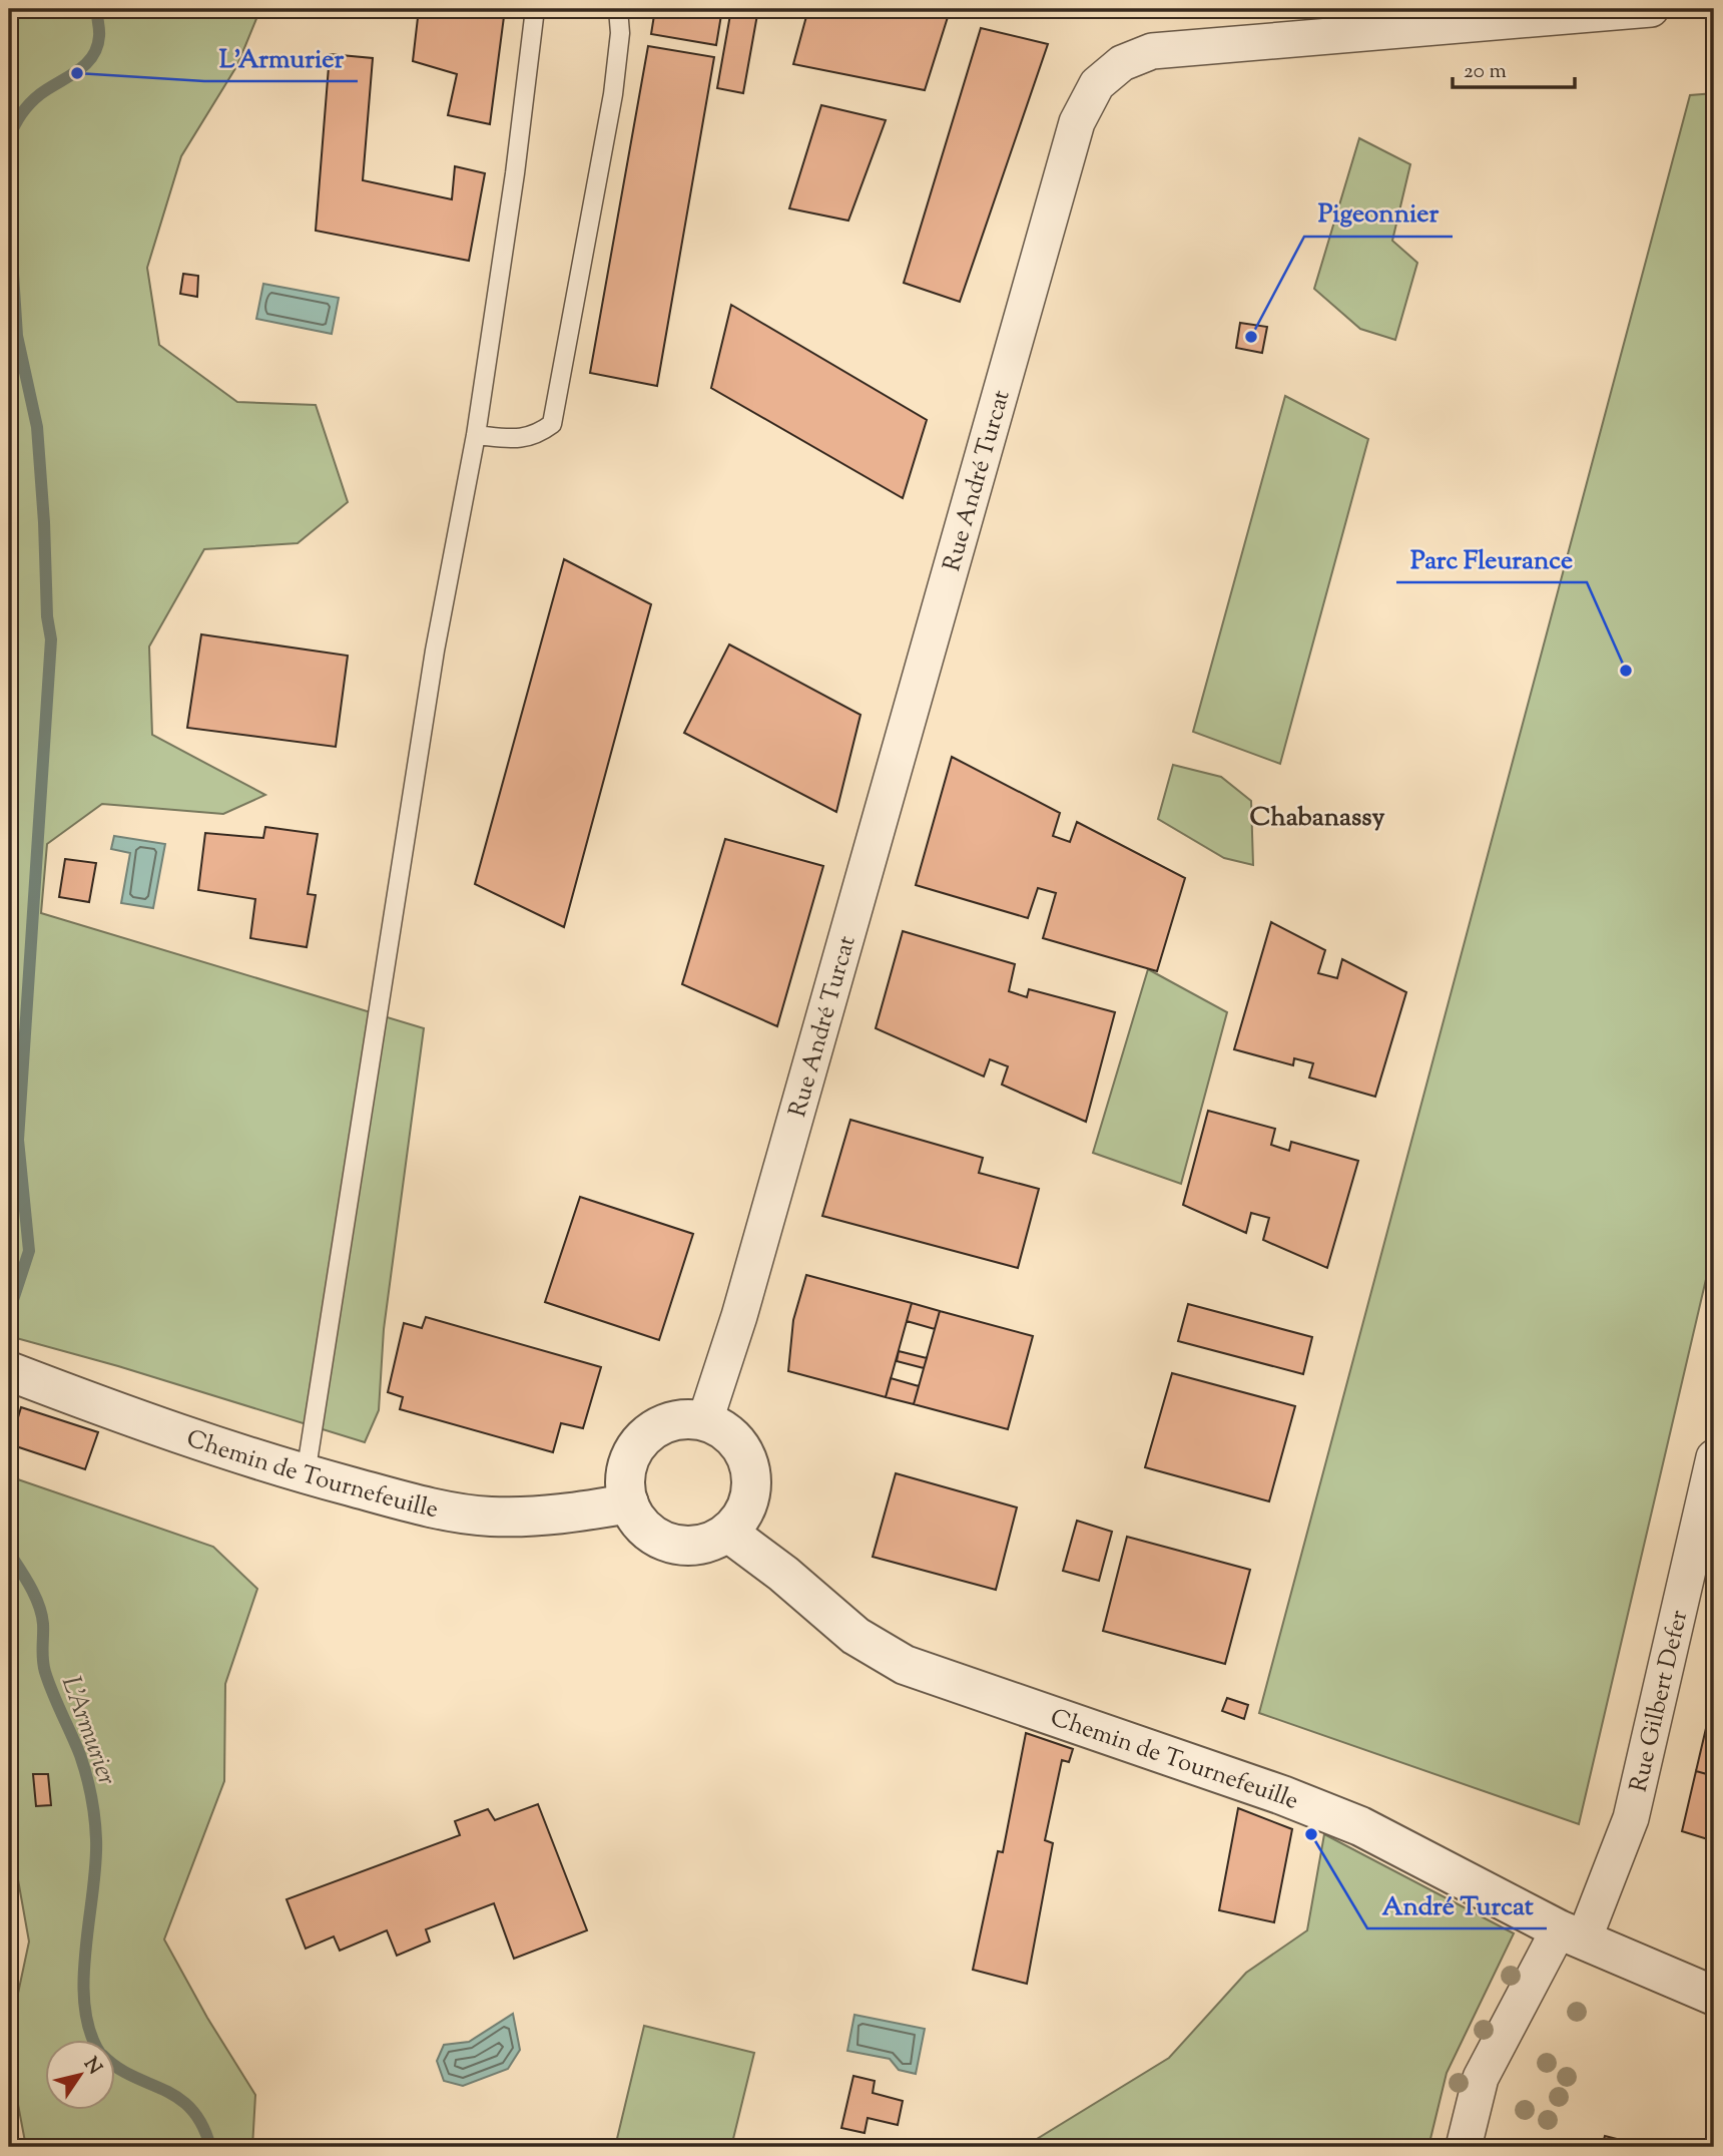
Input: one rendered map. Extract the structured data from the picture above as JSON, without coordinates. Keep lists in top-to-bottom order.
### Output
{
  "streets": {
    "street": ["Rue André Turcat", "Chemin de Tournefeuille", "Rue Gilbert Defer"]
  },
  "crossings": [
    ["Rue André Turcat", "Chemin de Tournefeuille"],
    ["Chemin de Tournefeuille", "Rue Gilbert Defer"]
  ],
  "districts": ["Chabanassy"],
  "water": ["L'Armurier"],
  "places": [
    "L'Armurier",
    "Pigeonnier",
    "Parc Fleurance",
    "André Turcat"
  ],
  "scale_bar": "20 m",
  "north": "top right"
}
